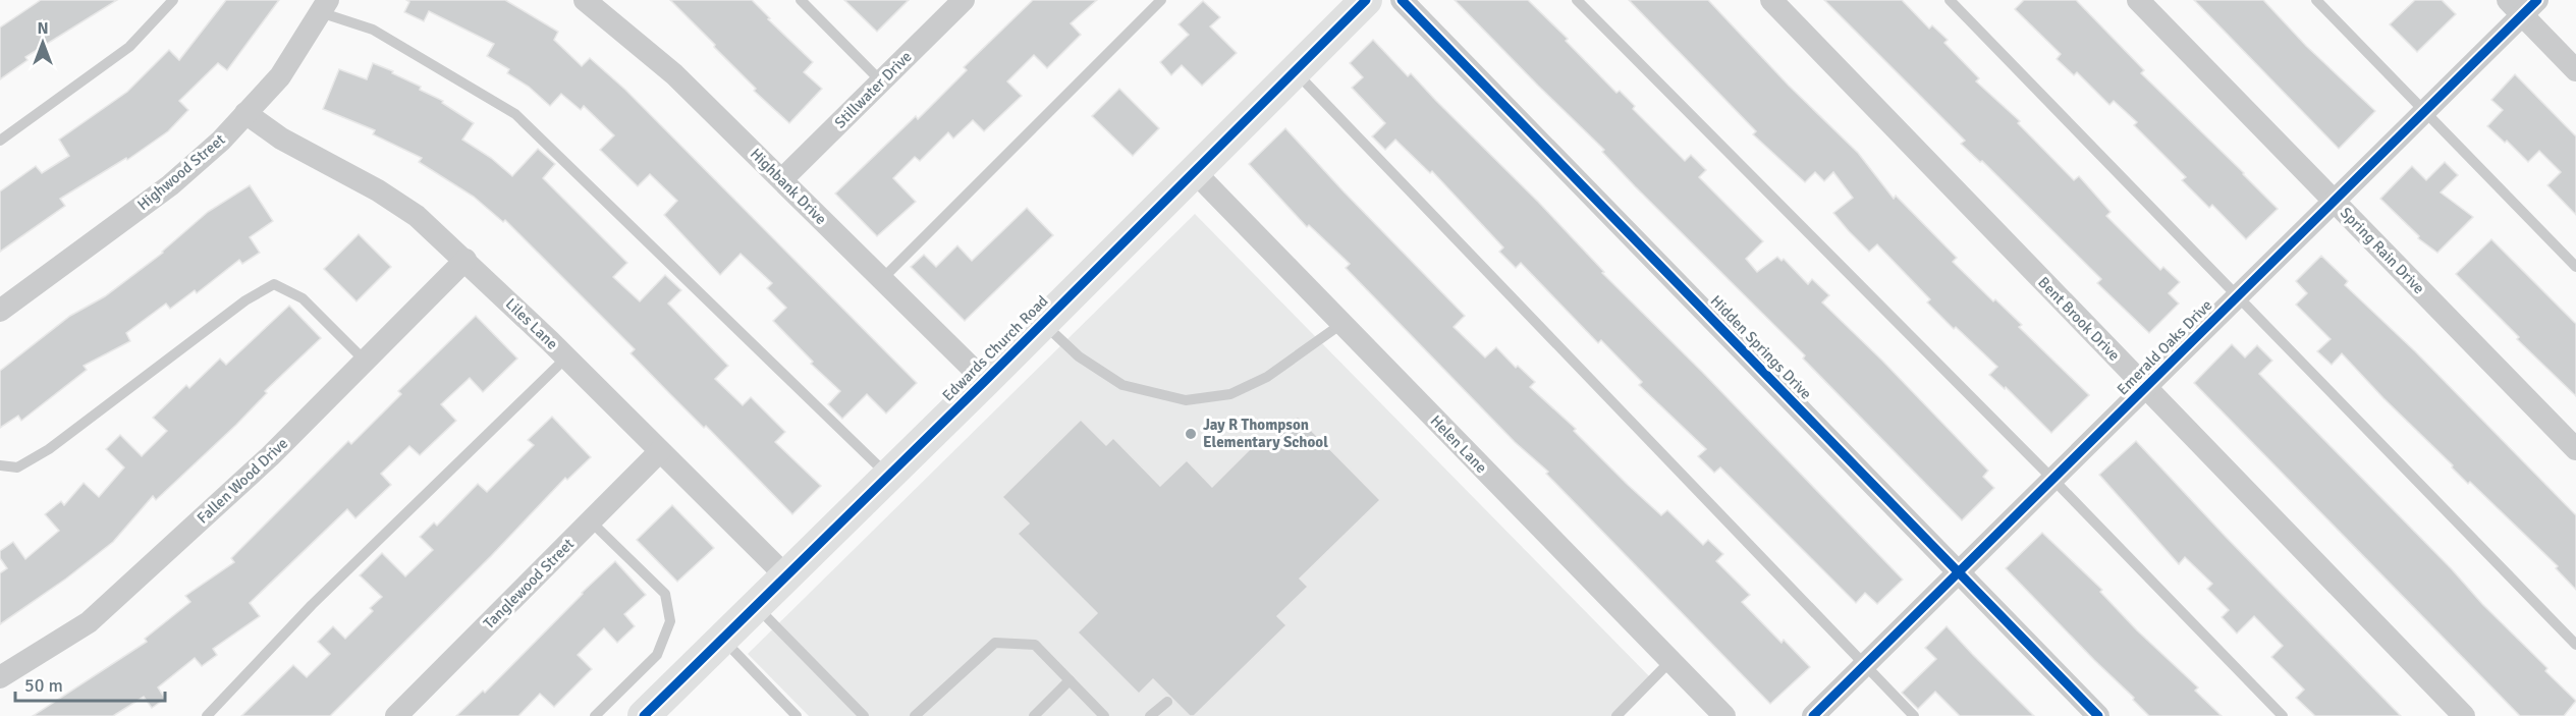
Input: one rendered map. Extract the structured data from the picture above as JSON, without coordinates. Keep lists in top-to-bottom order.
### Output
{
  "streets": {
    "street": [
      "Stillwater Drive",
      "Highwood Street",
      "Highbank Drive",
      "Spring Rain Drive",
      "Bent Brook Drive",
      "Liles Lane",
      "Hidden Springs Drive",
      "Emerald Oaks Drive",
      "Edwards Church Road",
      "Helen Lane",
      "Fallen Wood Drive",
      "Tanglewood Street"
    ]
  },
  "crossings": [
    ["Stillwater Drive", "Highbank Drive"],
    ["Highwood Street", "Liles Lane"],
    ["Highbank Drive", "Edwards Church Road"],
    ["Spring Rain Drive", "Emerald Oaks Drive"],
    ["Bent Brook Drive", "Emerald Oaks Drive"],
    ["Liles Lane", "Edwards Church Road"],
    ["Liles Lane", "Fallen Wood Drive"],
    ["Liles Lane", "Tanglewood Street"],
    ["Hidden Springs Drive", "Emerald Oaks Drive"],
    ["Edwards Church Road", "Helen Lane"]
  ],
  "places": ["Jay R Thompson Elementary School"],
  "scale_bar": "50 m",
  "north": "top"
}
